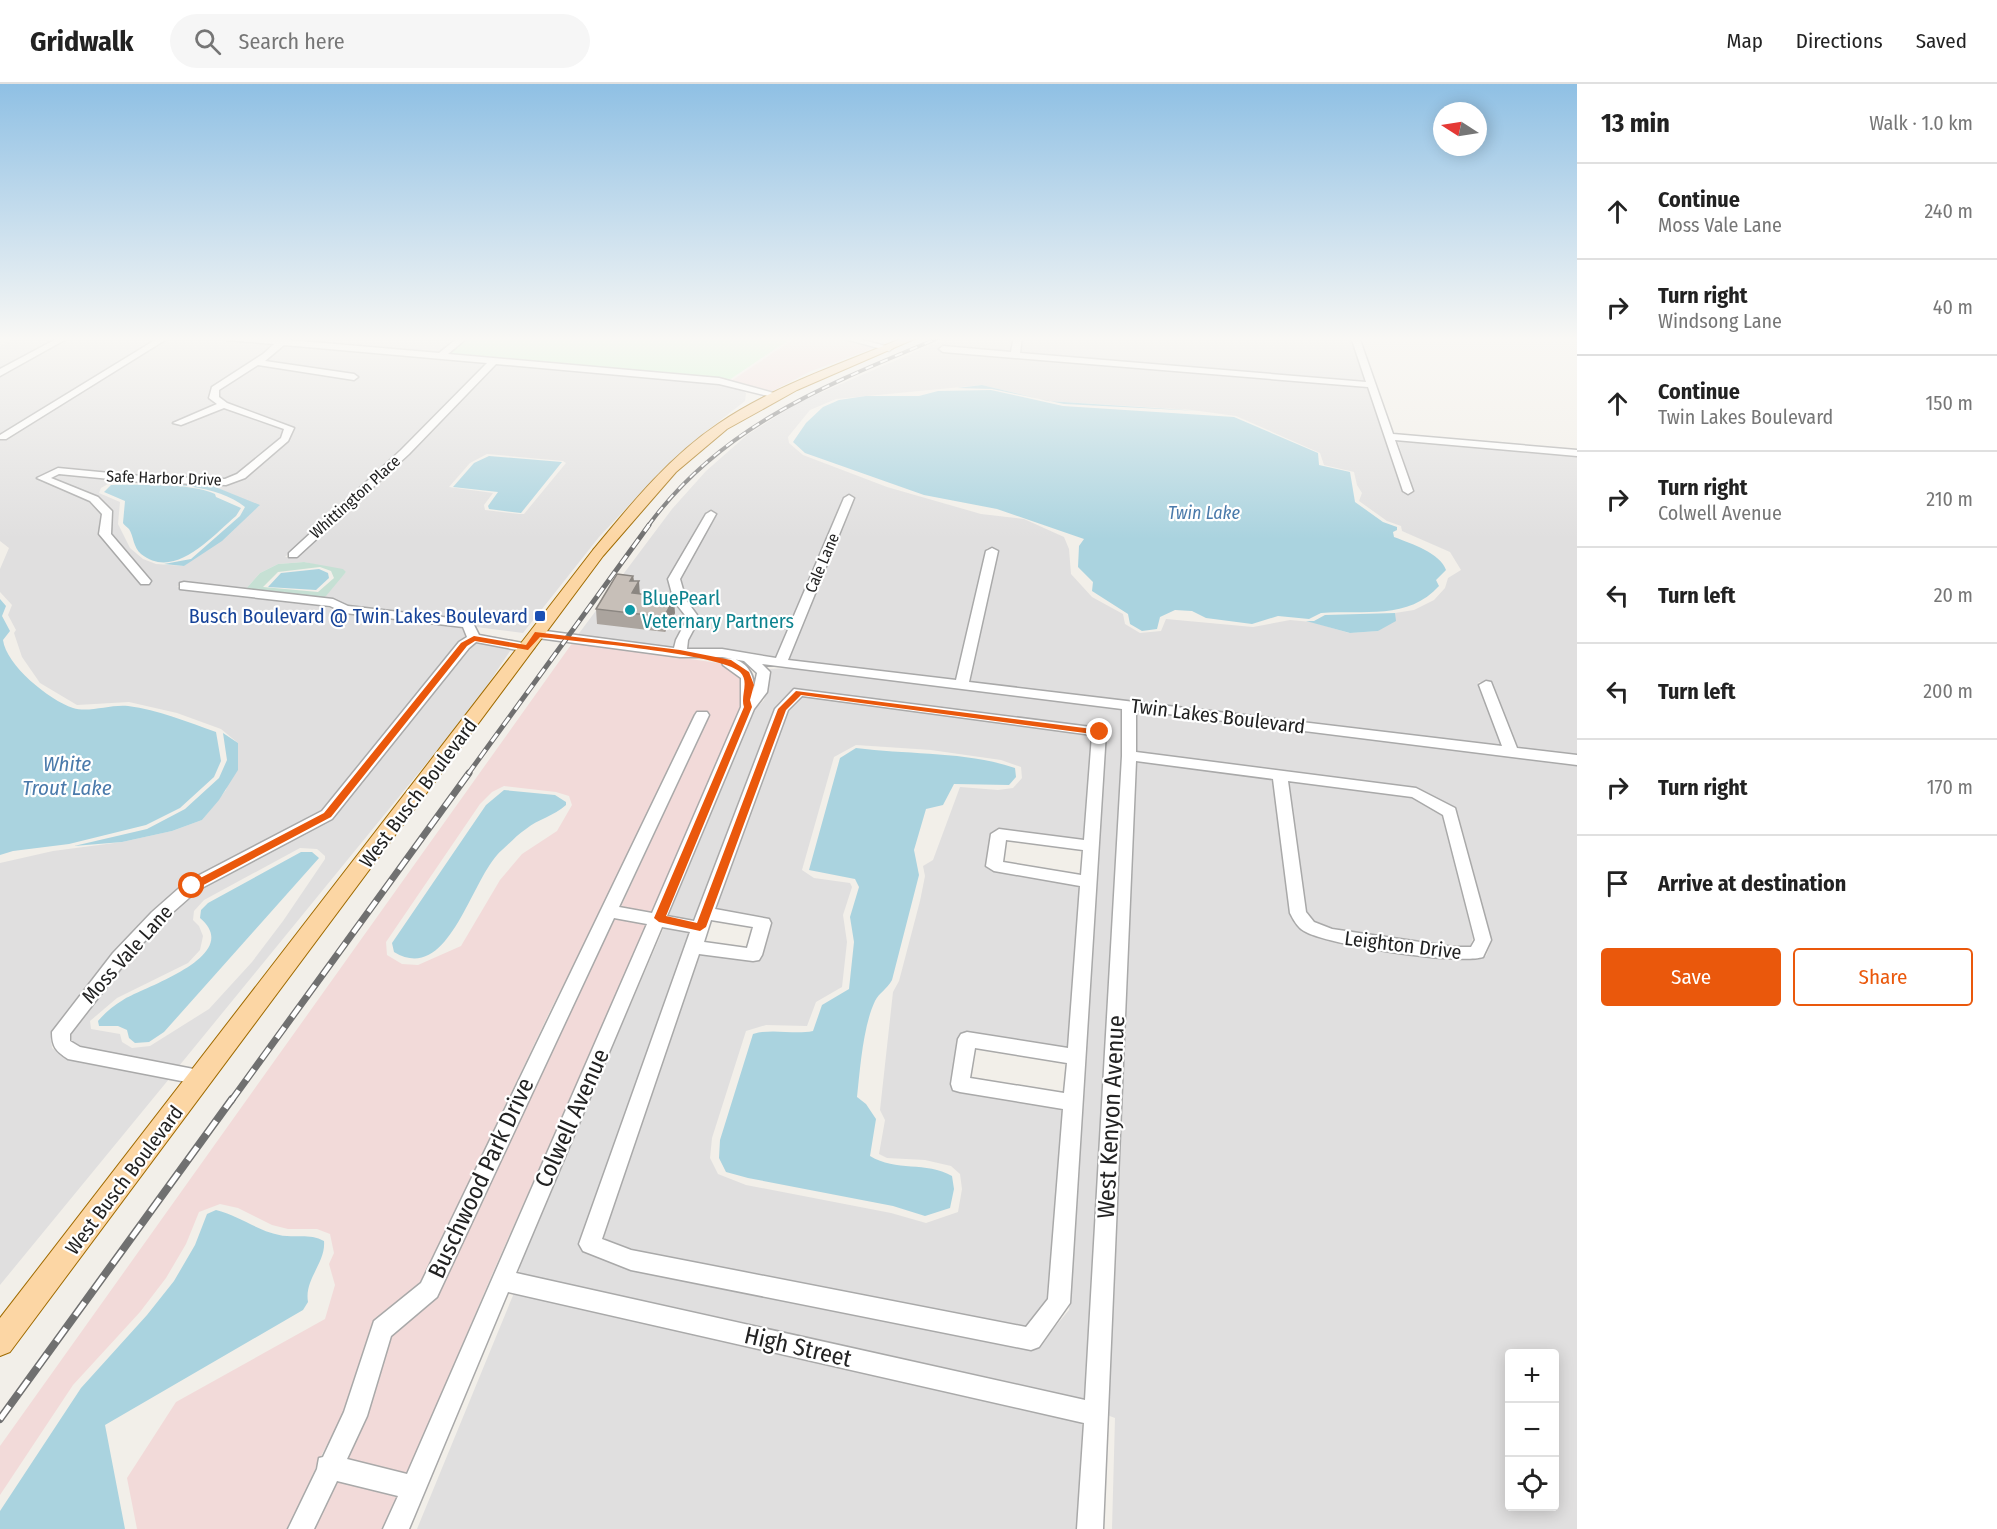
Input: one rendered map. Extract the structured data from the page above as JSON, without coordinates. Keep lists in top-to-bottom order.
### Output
{
  "streets": {
    "main road": ["West Busch Boulevard"],
    "street": [
      "Safe Harbor Drive",
      "Whittington Place",
      "Cale Lane",
      "Twin Lakes Boulevard",
      "Leighton Drive",
      "Moss Vale Lane",
      "West Kenyon Avenue",
      "Colwell Avenue",
      "Buschwood Park Drive",
      "High Street"
    ]
  },
  "crossings": [
    ["Cale Lane", "Twin Lakes Boulevard"],
    ["Twin Lakes Boulevard", "West Busch Boulevard"],
    ["Twin Lakes Boulevard", "Moss Vale Lane"],
    ["Twin Lakes Boulevard", "West Kenyon Avenue"],
    ["Twin Lakes Boulevard", "Colwell Avenue"],
    ["West Busch Boulevard", "Moss Vale Lane"],
    ["Leighton Drive", "West Kenyon Avenue"],
    ["West Kenyon Avenue", "High Street"],
    ["Colwell Avenue", "High Street"]
  ],
  "water": ["Twin Lake", "White Trout Lake"],
  "places": {
    "other": ["BluePearl Veternary Partners"],
    "transit": ["Busch Boulevard @ Twin Lakes Boulevard"]
  },
  "north": "left",
  "page": {
    "header": "Gridwalk",
    "search": "Search here",
    "nav": ["Map", "Directions", "Saved"],
    "heading": ["13 min", "Walk · 1.0 km"],
    "list": [
      ["Continue", "Moss Vale Lane", "240 m"],
      ["Turn right", "Windsong Lane", "40 m"],
      ["Continue", "Twin Lakes Boulevard", "150 m"],
      ["Turn right", "Colwell Avenue", "210 m"],
      ["Turn left", "20 m"],
      ["Turn left", "200 m"],
      ["Turn right", "170 m"],
      "Arrive at destination"
    ],
    "buttons": ["Save", "Share"],
    "map_buttons": ["+", "−"]
  }
}
